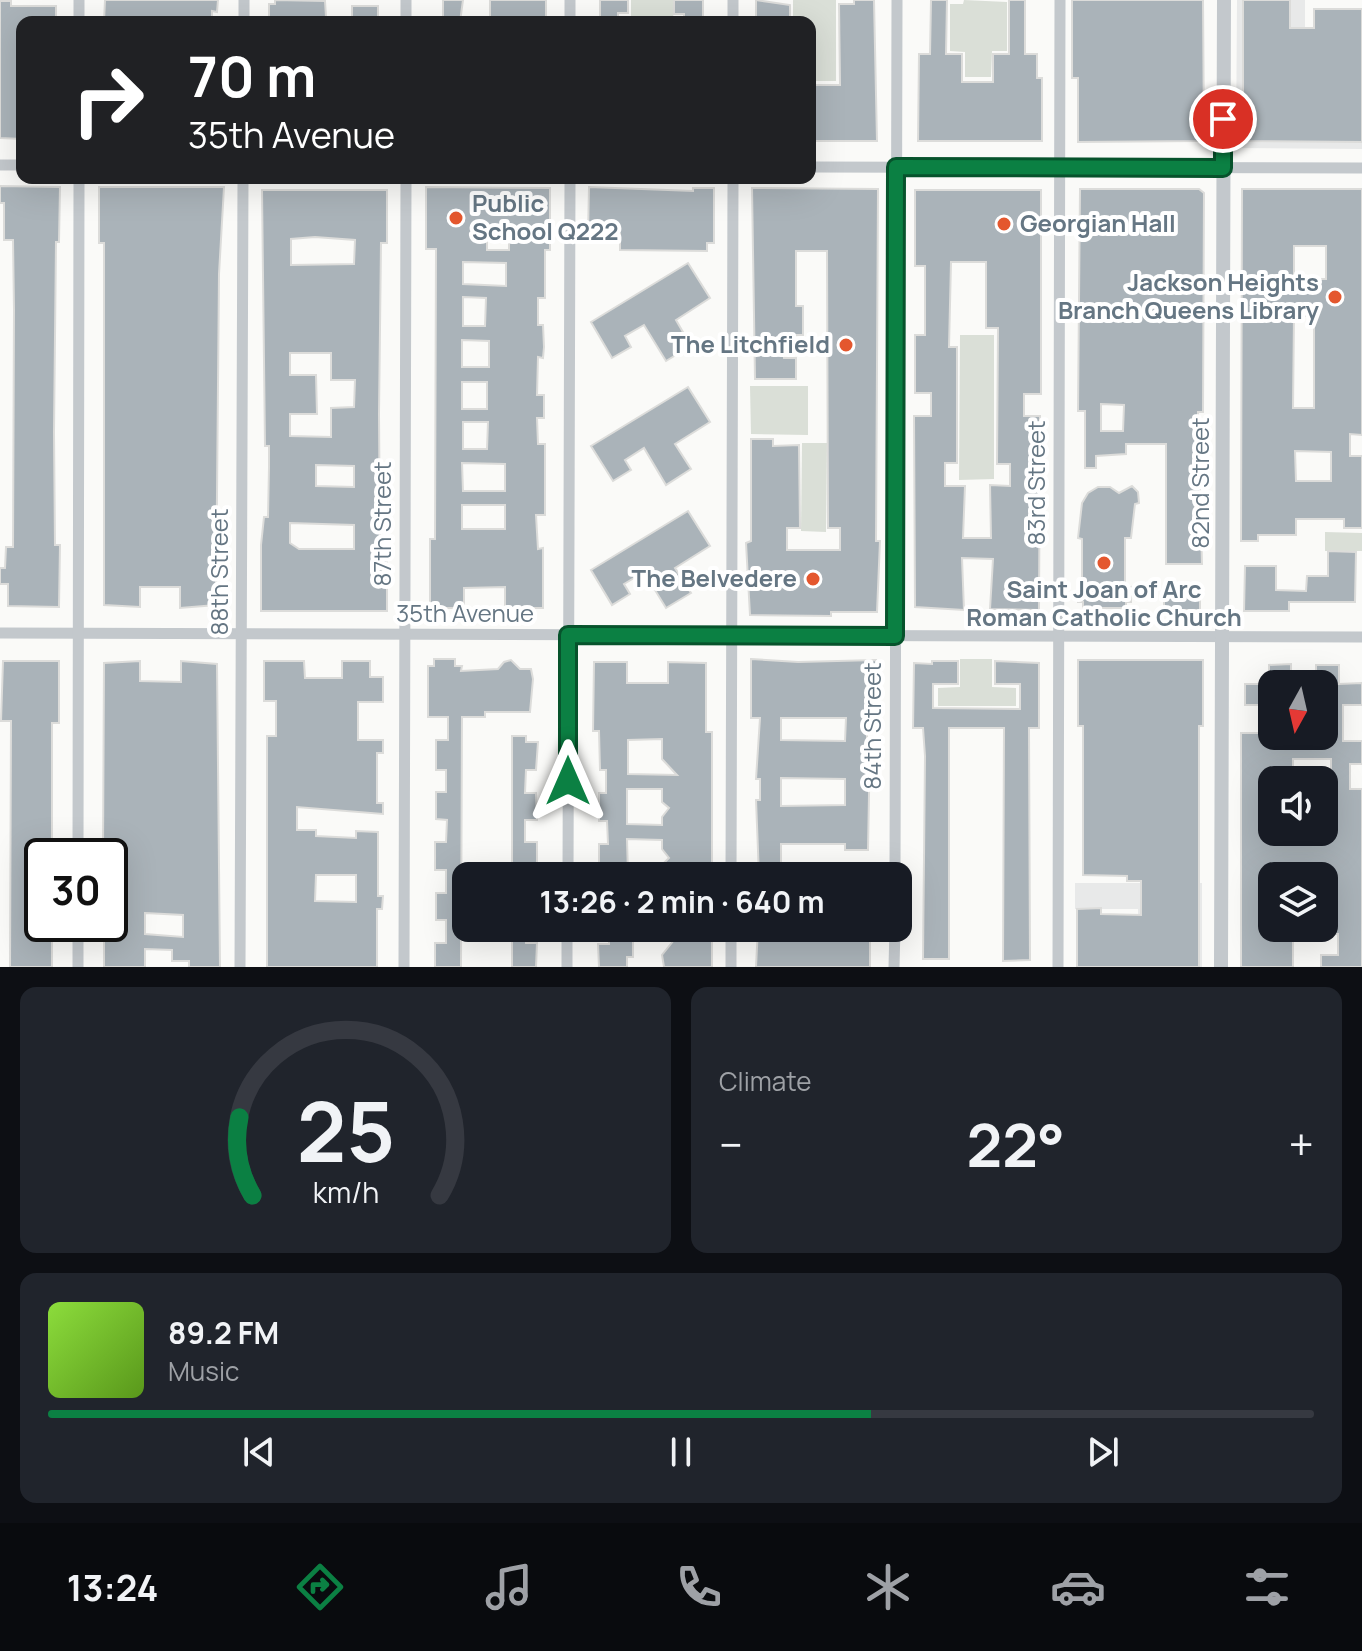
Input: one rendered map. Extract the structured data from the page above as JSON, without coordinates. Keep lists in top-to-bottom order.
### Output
{
  "streets": {
    "street": [
      "83rd Street",
      "82nd Street",
      "87th Street",
      "88th Street",
      "35th Avenue",
      "84th Street"
    ]
  },
  "crossings": [
    ["83rd Street", "35th Avenue"],
    ["82nd Street", "35th Avenue"],
    ["87th Street", "35th Avenue"],
    ["88th Street", "35th Avenue"],
    ["35th Avenue", "84th Street"]
  ],
  "places": [
    "Public School Q222",
    "Georgian Hall",
    "Jackson Heights Branch Queens Library",
    "The Litchfield",
    "Saint Joan of Arc Roman Catholic Church",
    "The Belvedere"
  ],
  "north": "bottom",
  "page": {
    "turn": ["70 m", "35th Avenue"],
    "limit": "30",
    "trip": "13:26 · 2 min · 640 m",
    "tile": "Climate",
    "heat": ["−", "22°", "+"],
    "song": ["89.2 FM", "Music"],
    "tabs": "13:24",
    "gauge": ["25", "km/h"]
  }
}
